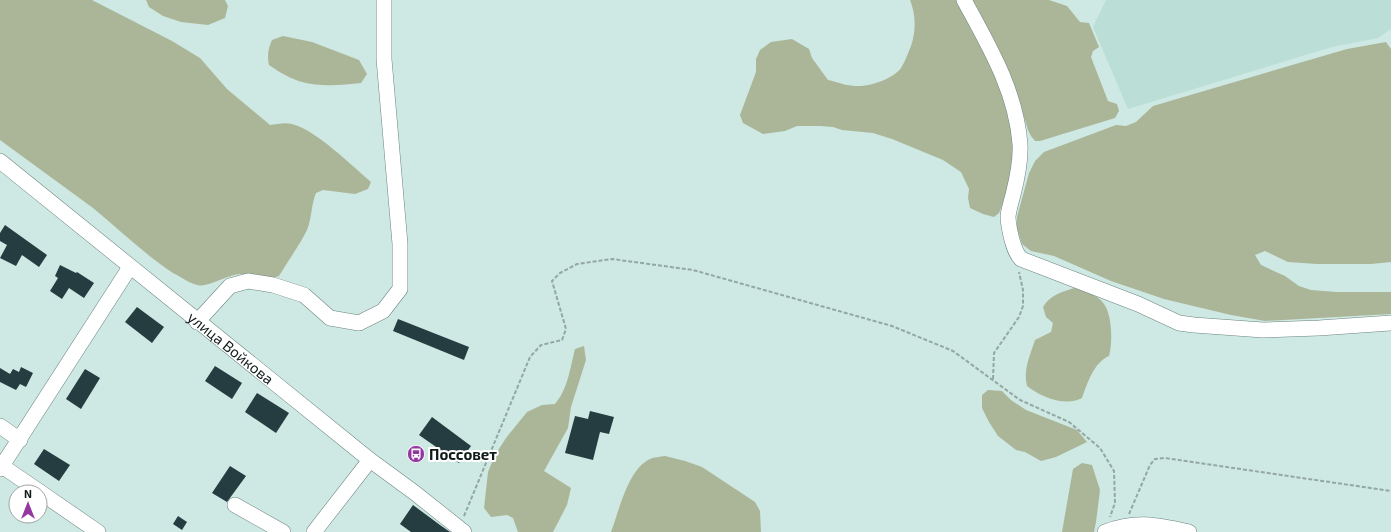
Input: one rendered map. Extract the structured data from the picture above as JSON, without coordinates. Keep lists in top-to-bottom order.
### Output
{
  "streets": {
    "street": ["улица Войкова"]
  },
  "places": {
    "bus stop": ["Поссовет"]
  },
  "north": "top"
}
